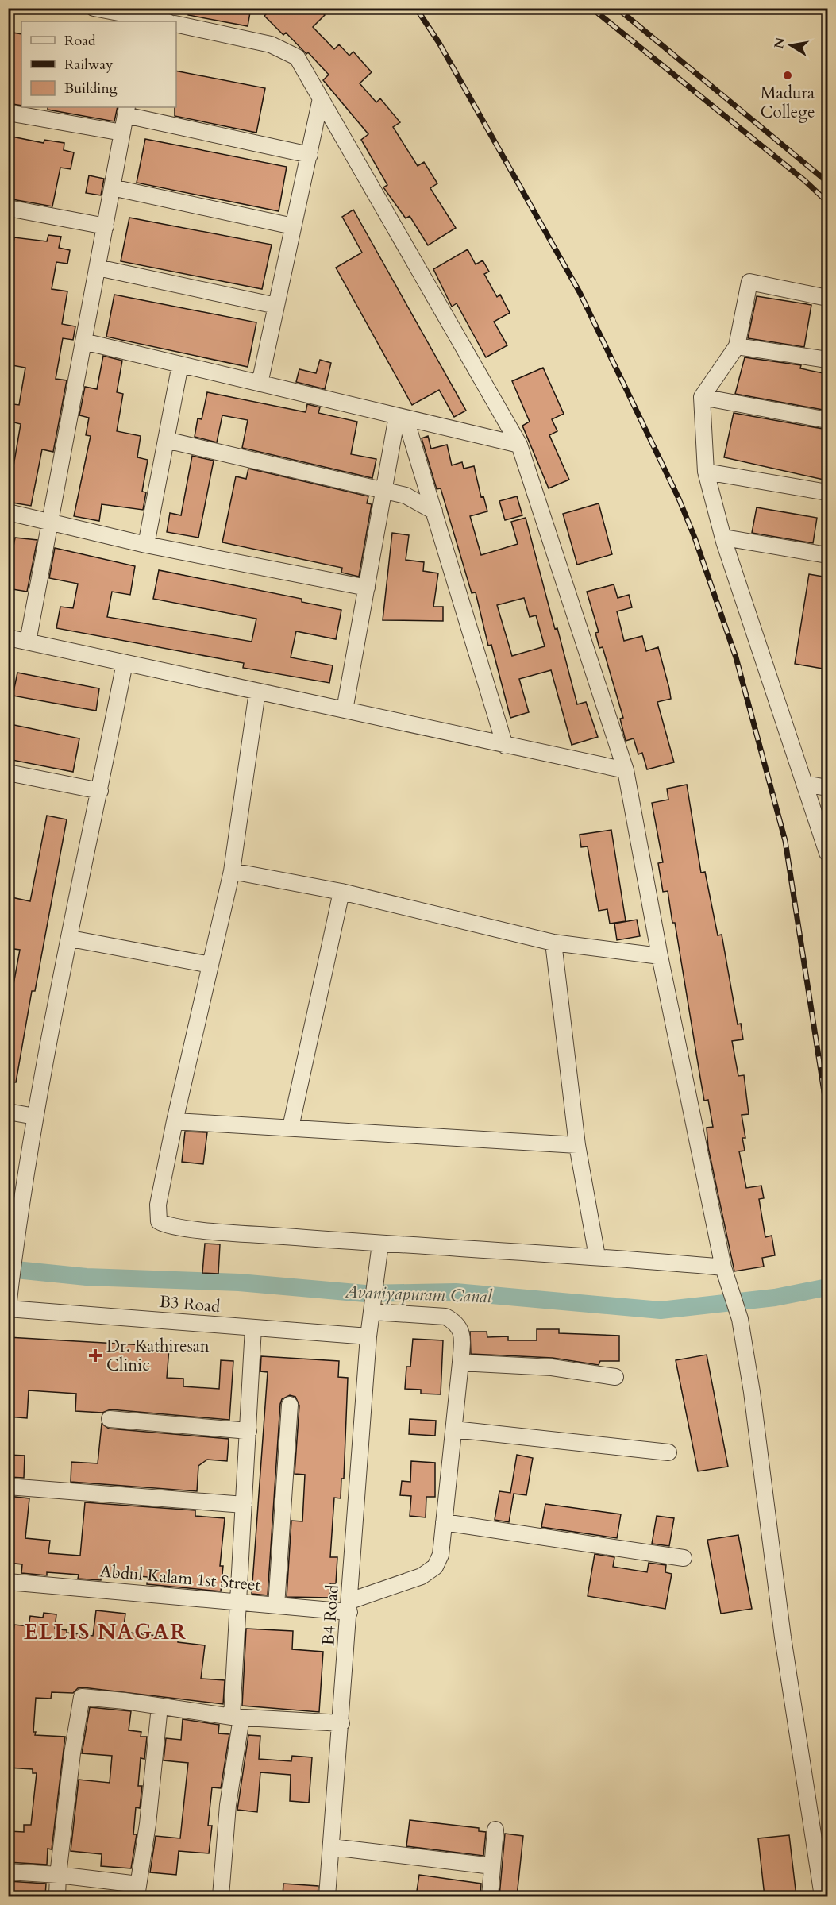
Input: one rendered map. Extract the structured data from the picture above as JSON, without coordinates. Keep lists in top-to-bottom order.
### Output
{
  "streets": {
    "street": ["B3 Road", "Abdul Kalam 1st Street", "B4 Road"]
  },
  "crossings": [
    ["B3 Road", "B4 Road"],
    ["Abdul Kalam 1st Street", "B4 Road"]
  ],
  "districts": ["ELLIS NAGAR"],
  "water": ["Avaniyapuram Canal"],
  "places": {
    "other": ["Madura College"],
    "health": ["Dr. Kathiresan Clinic"]
  },
  "legend": ["Road", "Railway", "Building"],
  "north": "left"
}
